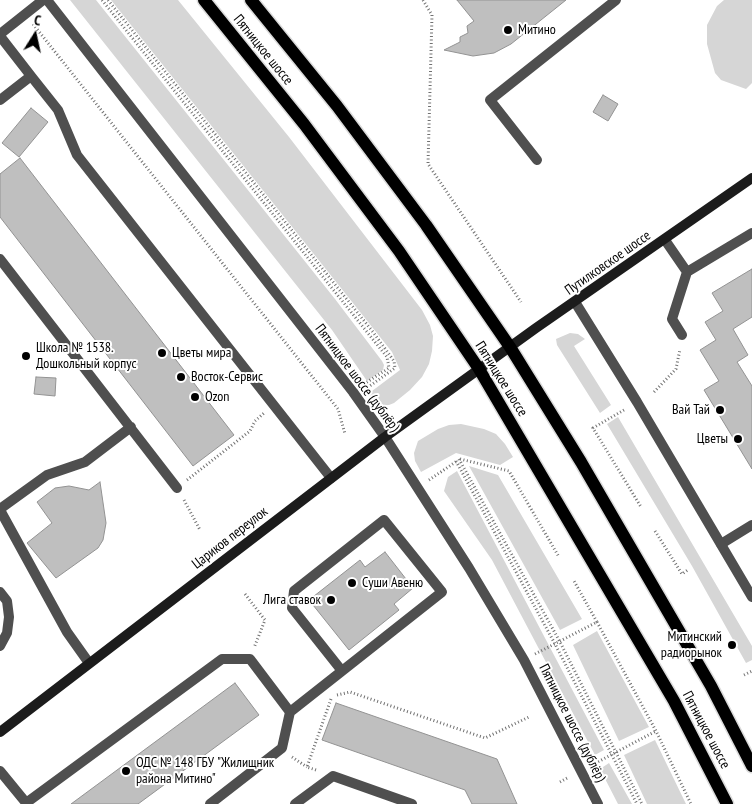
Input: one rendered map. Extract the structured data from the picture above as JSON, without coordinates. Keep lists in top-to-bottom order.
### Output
{
  "streets": {
    "main road": ["Пятницкое шоссе"],
    "street": ["Путилковское шоссе", "Пятницкое шоссе (дублёр)", "Цариков переулок"]
  },
  "crossings": [
    ["Пятницкое шоссе", "Путилковское шоссе"],
    ["Пятницкое шоссе", "Цариков переулок"],
    ["Путилковское шоссе", "Цариков переулок"],
    ["Пятницкое шоссе (дублёр)", "Цариков переулок"]
  ],
  "places": [
    "Митино",
    "Цветы мира",
    "Школа № 1538. Дошкольный корпус",
    "Восток-Сервис",
    "Ozon",
    "Вай Тай",
    "Цветы",
    "Суши Авеню",
    "Лига ставок",
    "Митинский радиорынок",
    "ОДС № 148 ГБУ \"Жилищник района Митино\""
  ],
  "north": "top"
}
